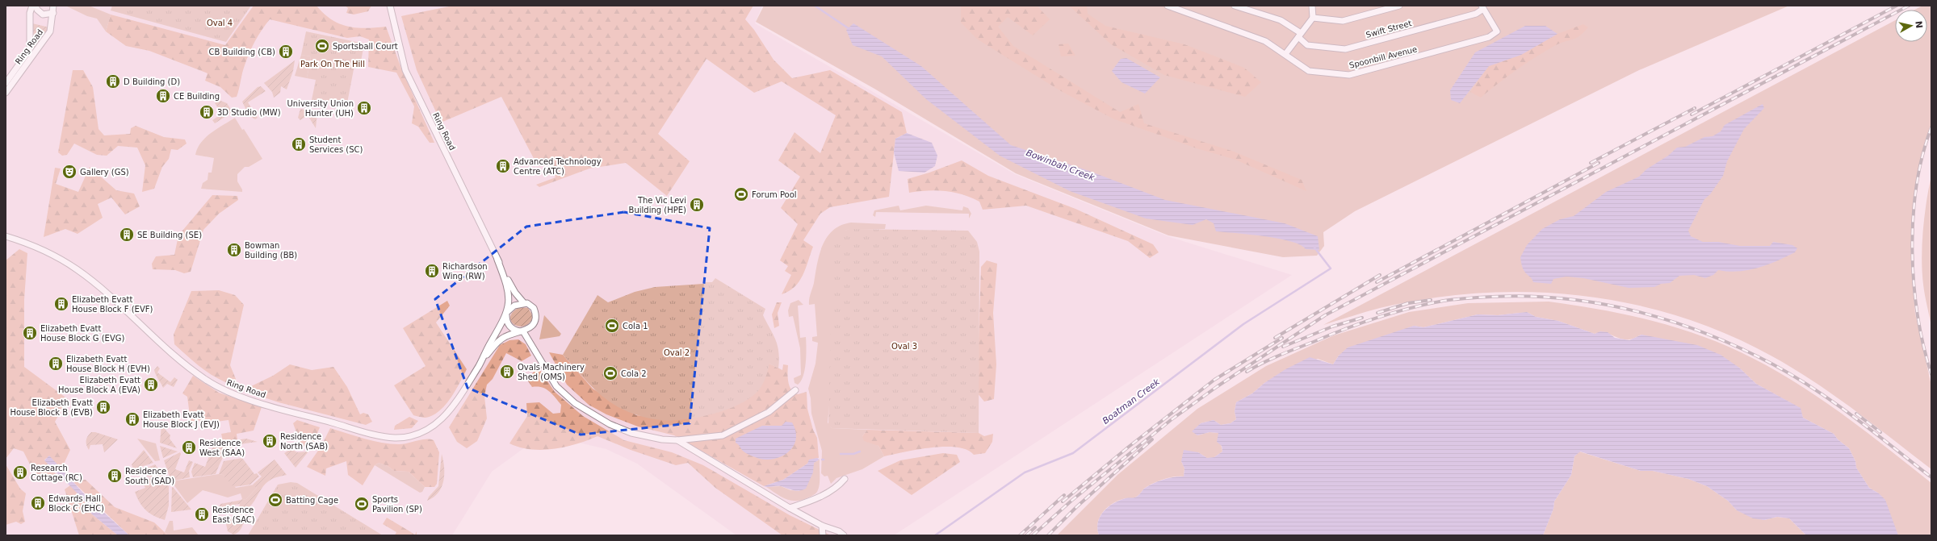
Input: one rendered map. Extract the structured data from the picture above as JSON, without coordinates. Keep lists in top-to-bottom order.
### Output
{
  "streets": {
    "street": ["Swift Street", "Ring Road", "Spoonbill Avenue"]
  },
  "crossings": [
    ["Swift Street", "Spoonbill Avenue"]
  ],
  "water": ["Bowinbah Creek", "Boatman Creek"],
  "parks": [
    "Oval 4",
    "Park On The Hill",
    "Oval 3",
    "Oval 2"
  ],
  "places": {
    "sports": [
      "Sportsball Court",
      "Forum Pool",
      "Cola 1",
      "Cola 2",
      "Batting Cage",
      "Sports Pavilion (SP)"
    ],
    "building": [
      "CB Building (CB)",
      "D Building (D)",
      "CE Building",
      "University Union Hunter (UH)",
      "3D Studio (MW)",
      "Student Services (SC)",
      "Advanced Technology Centre (ATC)",
      "The Vic Levi Building (HPE)",
      "SE Building (SE)",
      "Bowman Building (BB)",
      "Richardson Wing (RW)",
      "Elizabeth Evatt House Block F (EVF)",
      "Elizabeth Evatt House Block G (EVG)",
      "Elizabeth Evatt House Block H (EVH)",
      "Ovals Machinery Shed (OMS)",
      "Elizabeth Evatt House Block A (EVA)",
      "Elizabeth Evatt House Block B (EVB)",
      "Elizabeth Evatt House Block J (EVJ)",
      "Residence North (SAB)",
      "Residence West (SAA)",
      "Research Cottage (RC)",
      "Residence South (SAD)",
      "Edwards Hall Block C (EHC)",
      "Residence East (SAC)"
    ],
    "theatre": ["Gallery (GS)"]
  },
  "north": "right"
}
